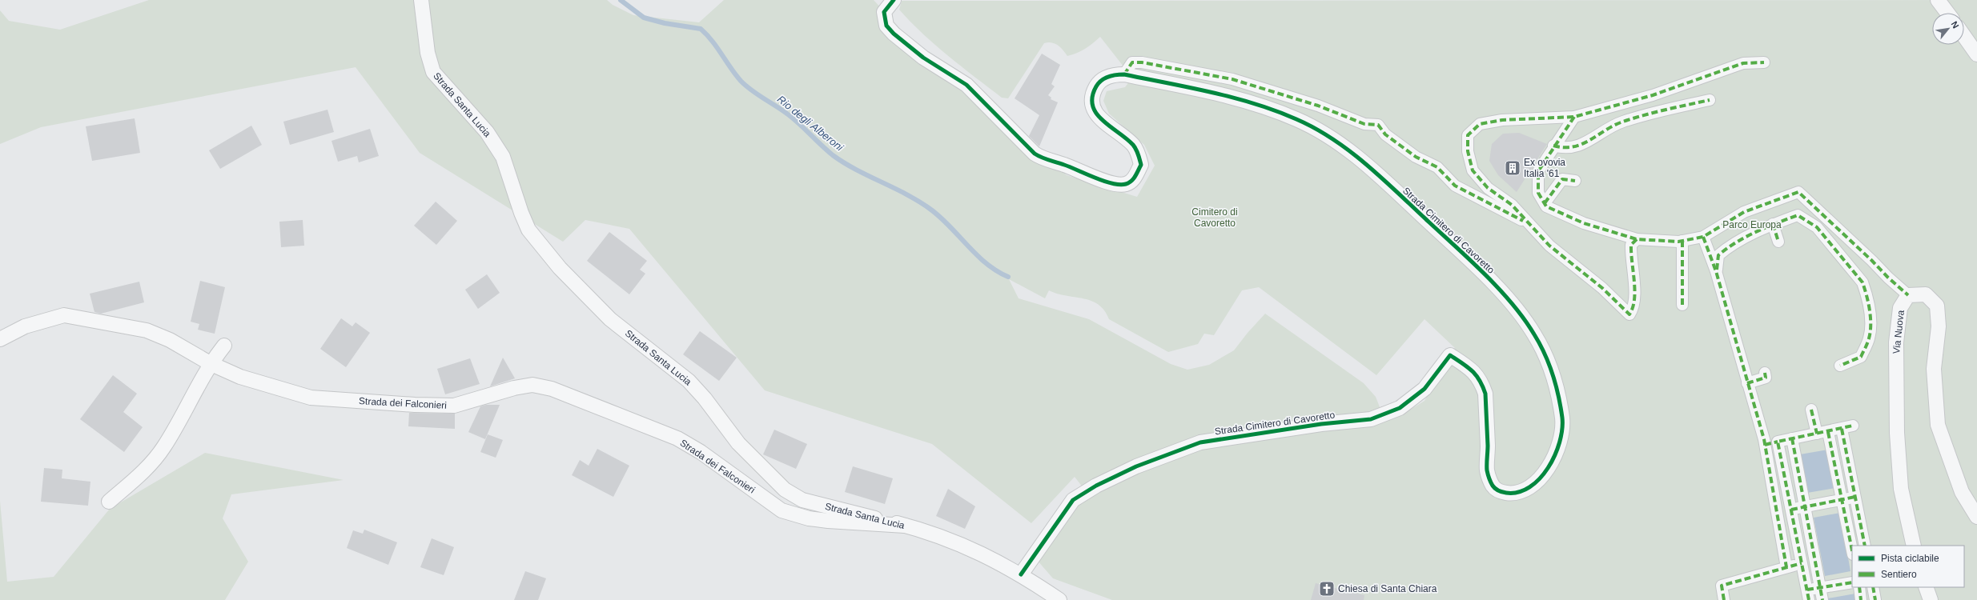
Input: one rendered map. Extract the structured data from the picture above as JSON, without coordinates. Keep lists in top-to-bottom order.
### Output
{
  "streets": {
    "street": [
      "Strada Santa Lucia",
      "Strada Cimitero di Cavoretto",
      "Via Nuova",
      "Strada dei Falconieri"
    ]
  },
  "crossings": [
    ["Strada Santa Lucia", "Strada Cimitero di Cavoretto"],
    ["Strada Santa Lucia", "Strada dei Falconieri"]
  ],
  "water": ["Rio degli Alberoni"],
  "parks": ["Cimitero di Cavoretto", "Parco Europa"],
  "places": {
    "building": ["Ex ovovia Italia '61"],
    "church": ["Chiesa di Santa Chiara"]
  },
  "legend": ["Pista ciclabile", "Sentiero"],
  "north": "top right"
}
